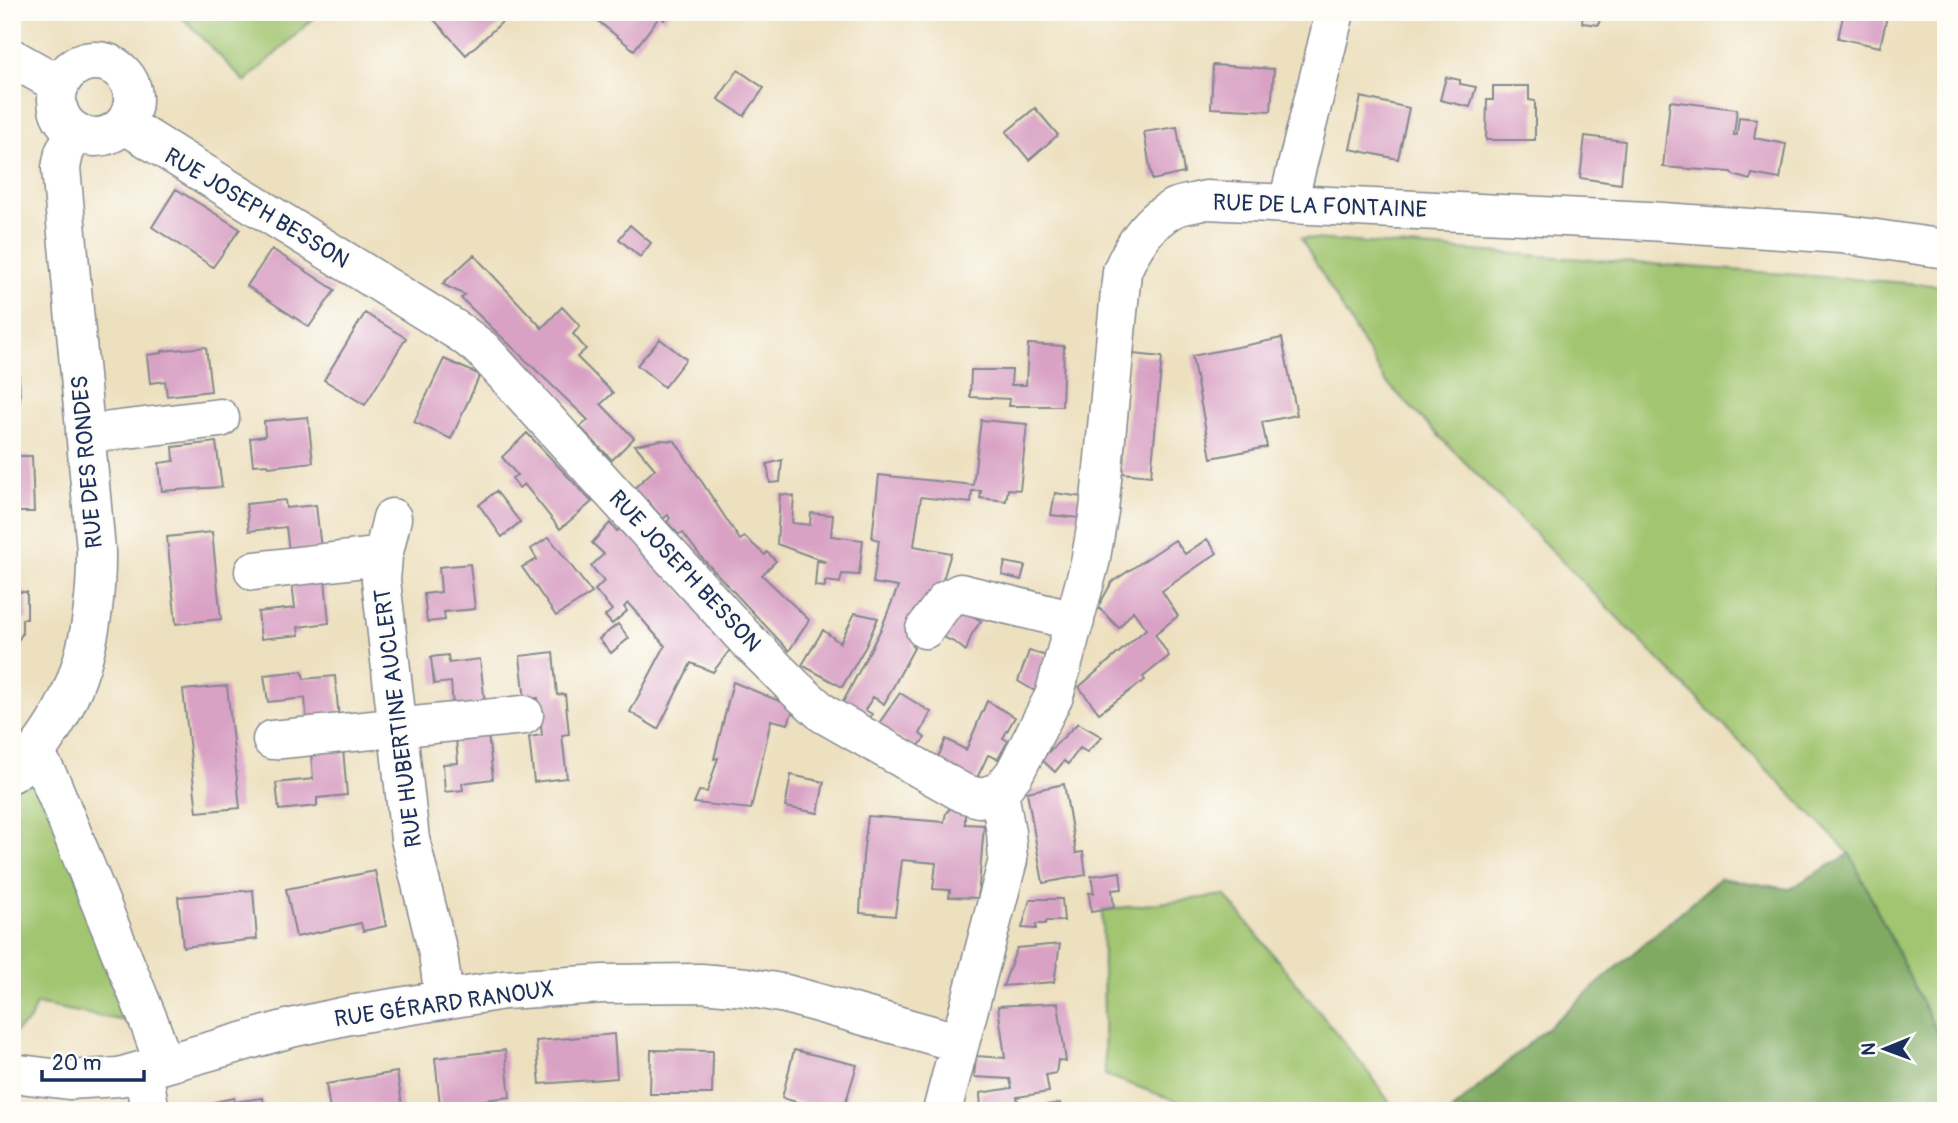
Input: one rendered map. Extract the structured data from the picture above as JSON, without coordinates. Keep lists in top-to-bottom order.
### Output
{
  "streets": {
    "street": [
      "RUE DE LA FONTAINE",
      "RUE JOSEPH BESSON",
      "RUE DES RONDES",
      "RUE HUBERTINE AUCLERT",
      "RUE GÉRARD RANOUX"
    ]
  },
  "crossings": [
    ["RUE DE LA FONTAINE", "RUE JOSEPH BESSON"],
    ["RUE JOSEPH BESSON", "RUE DES RONDES"],
    ["RUE HUBERTINE AUCLERT", "RUE GÉRARD RANOUX"]
  ],
  "scale_bar": "20 m",
  "north": "left"
}
